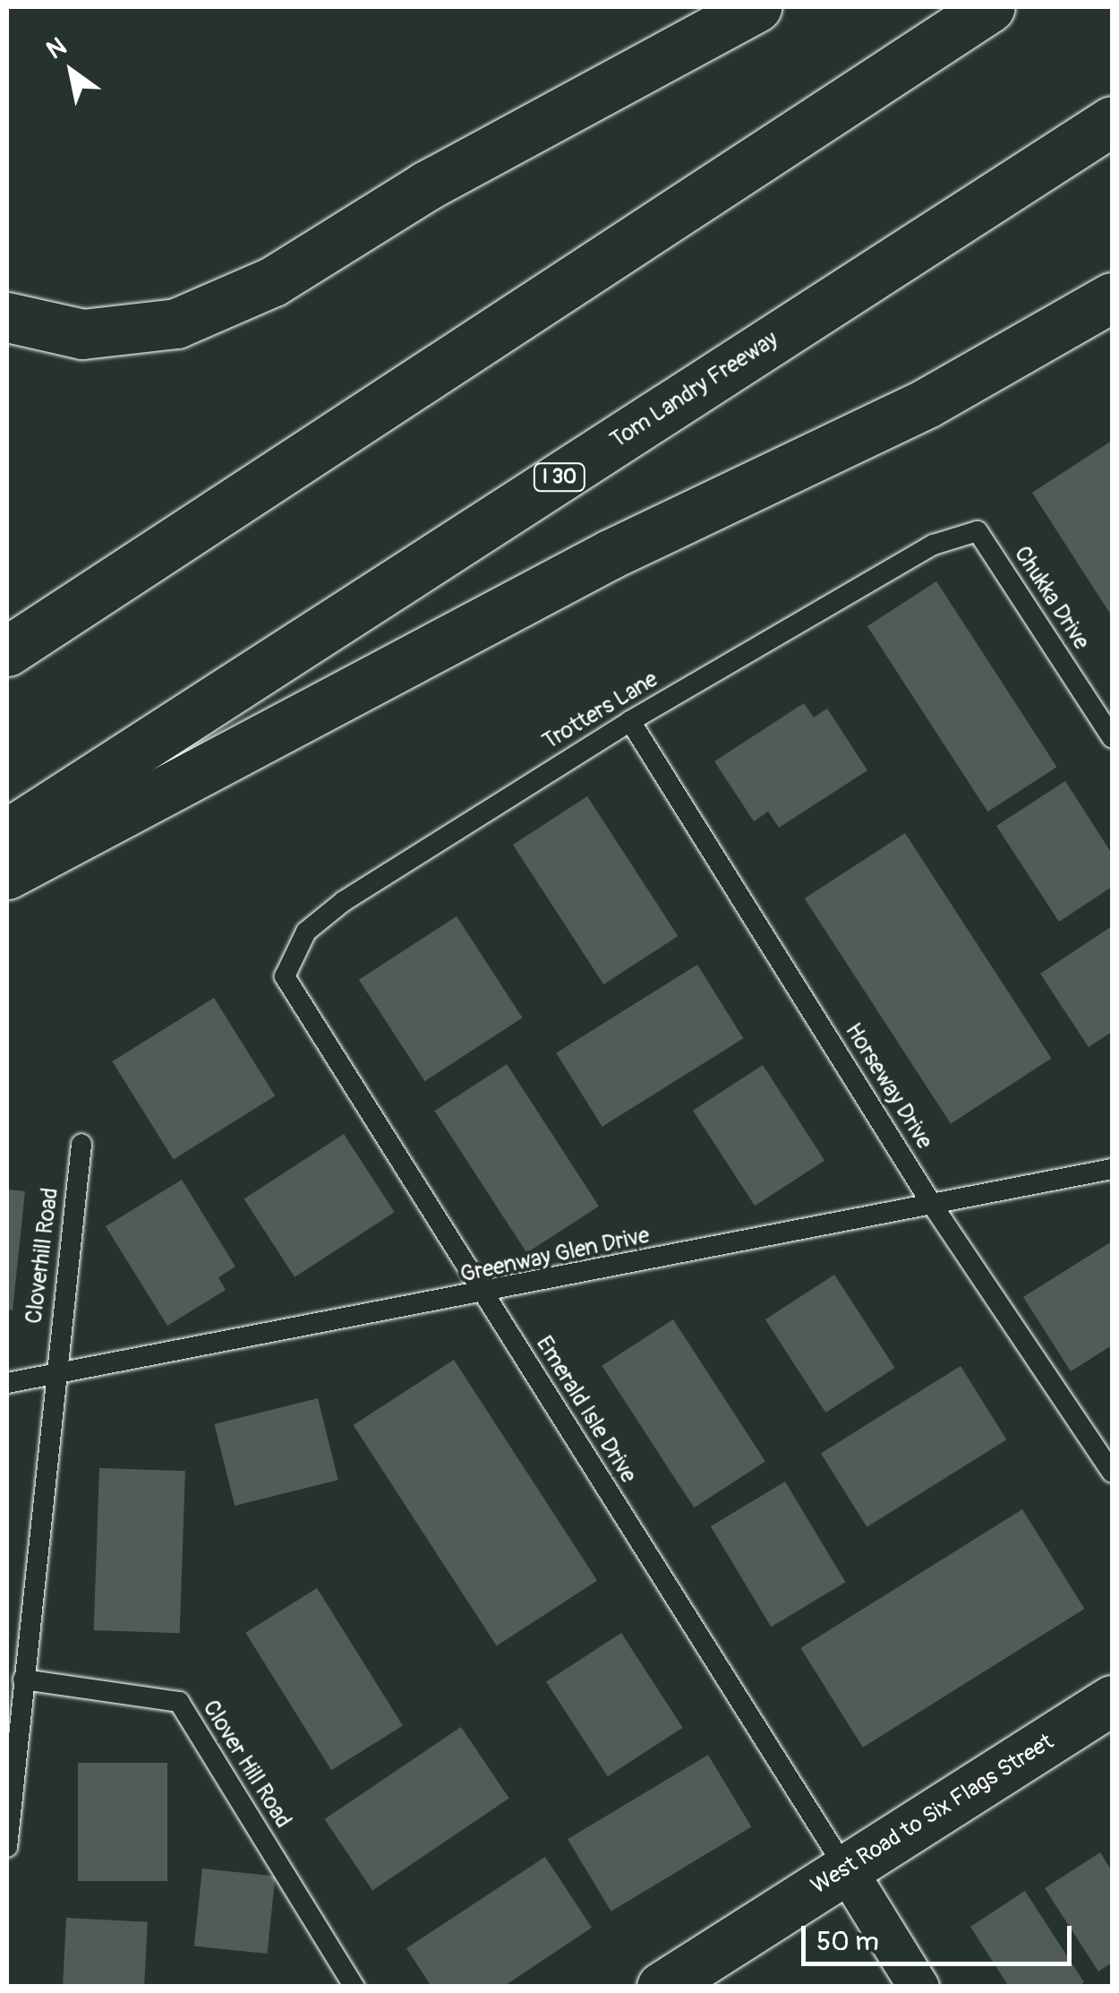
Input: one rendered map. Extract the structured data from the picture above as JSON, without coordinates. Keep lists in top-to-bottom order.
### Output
{
  "streets": {
    "main road": ["Tom Landry Freeway", "I 30", "West Road to Six Flags Street"],
    "lane": [
      "Chukka Drive",
      "Trotters Lane",
      "Horseway Drive",
      "Cloverhill Road",
      "Greenway Glen Drive",
      "Emerald Isle Drive",
      "Clover Hill Road"
    ]
  },
  "crossings": [
    ["Chukka Drive", "Trotters Lane"],
    ["Trotters Lane", "Horseway Drive"],
    ["Trotters Lane", "Emerald Isle Drive"],
    ["Horseway Drive", "Greenway Glen Drive"],
    ["Cloverhill Road", "Greenway Glen Drive"],
    ["Cloverhill Road", "Clover Hill Road"],
    ["Greenway Glen Drive", "Emerald Isle Drive"],
    ["Emerald Isle Drive", "West Road to Six Flags Street"]
  ],
  "scale_bar": "50 m",
  "north": "top left"
}
